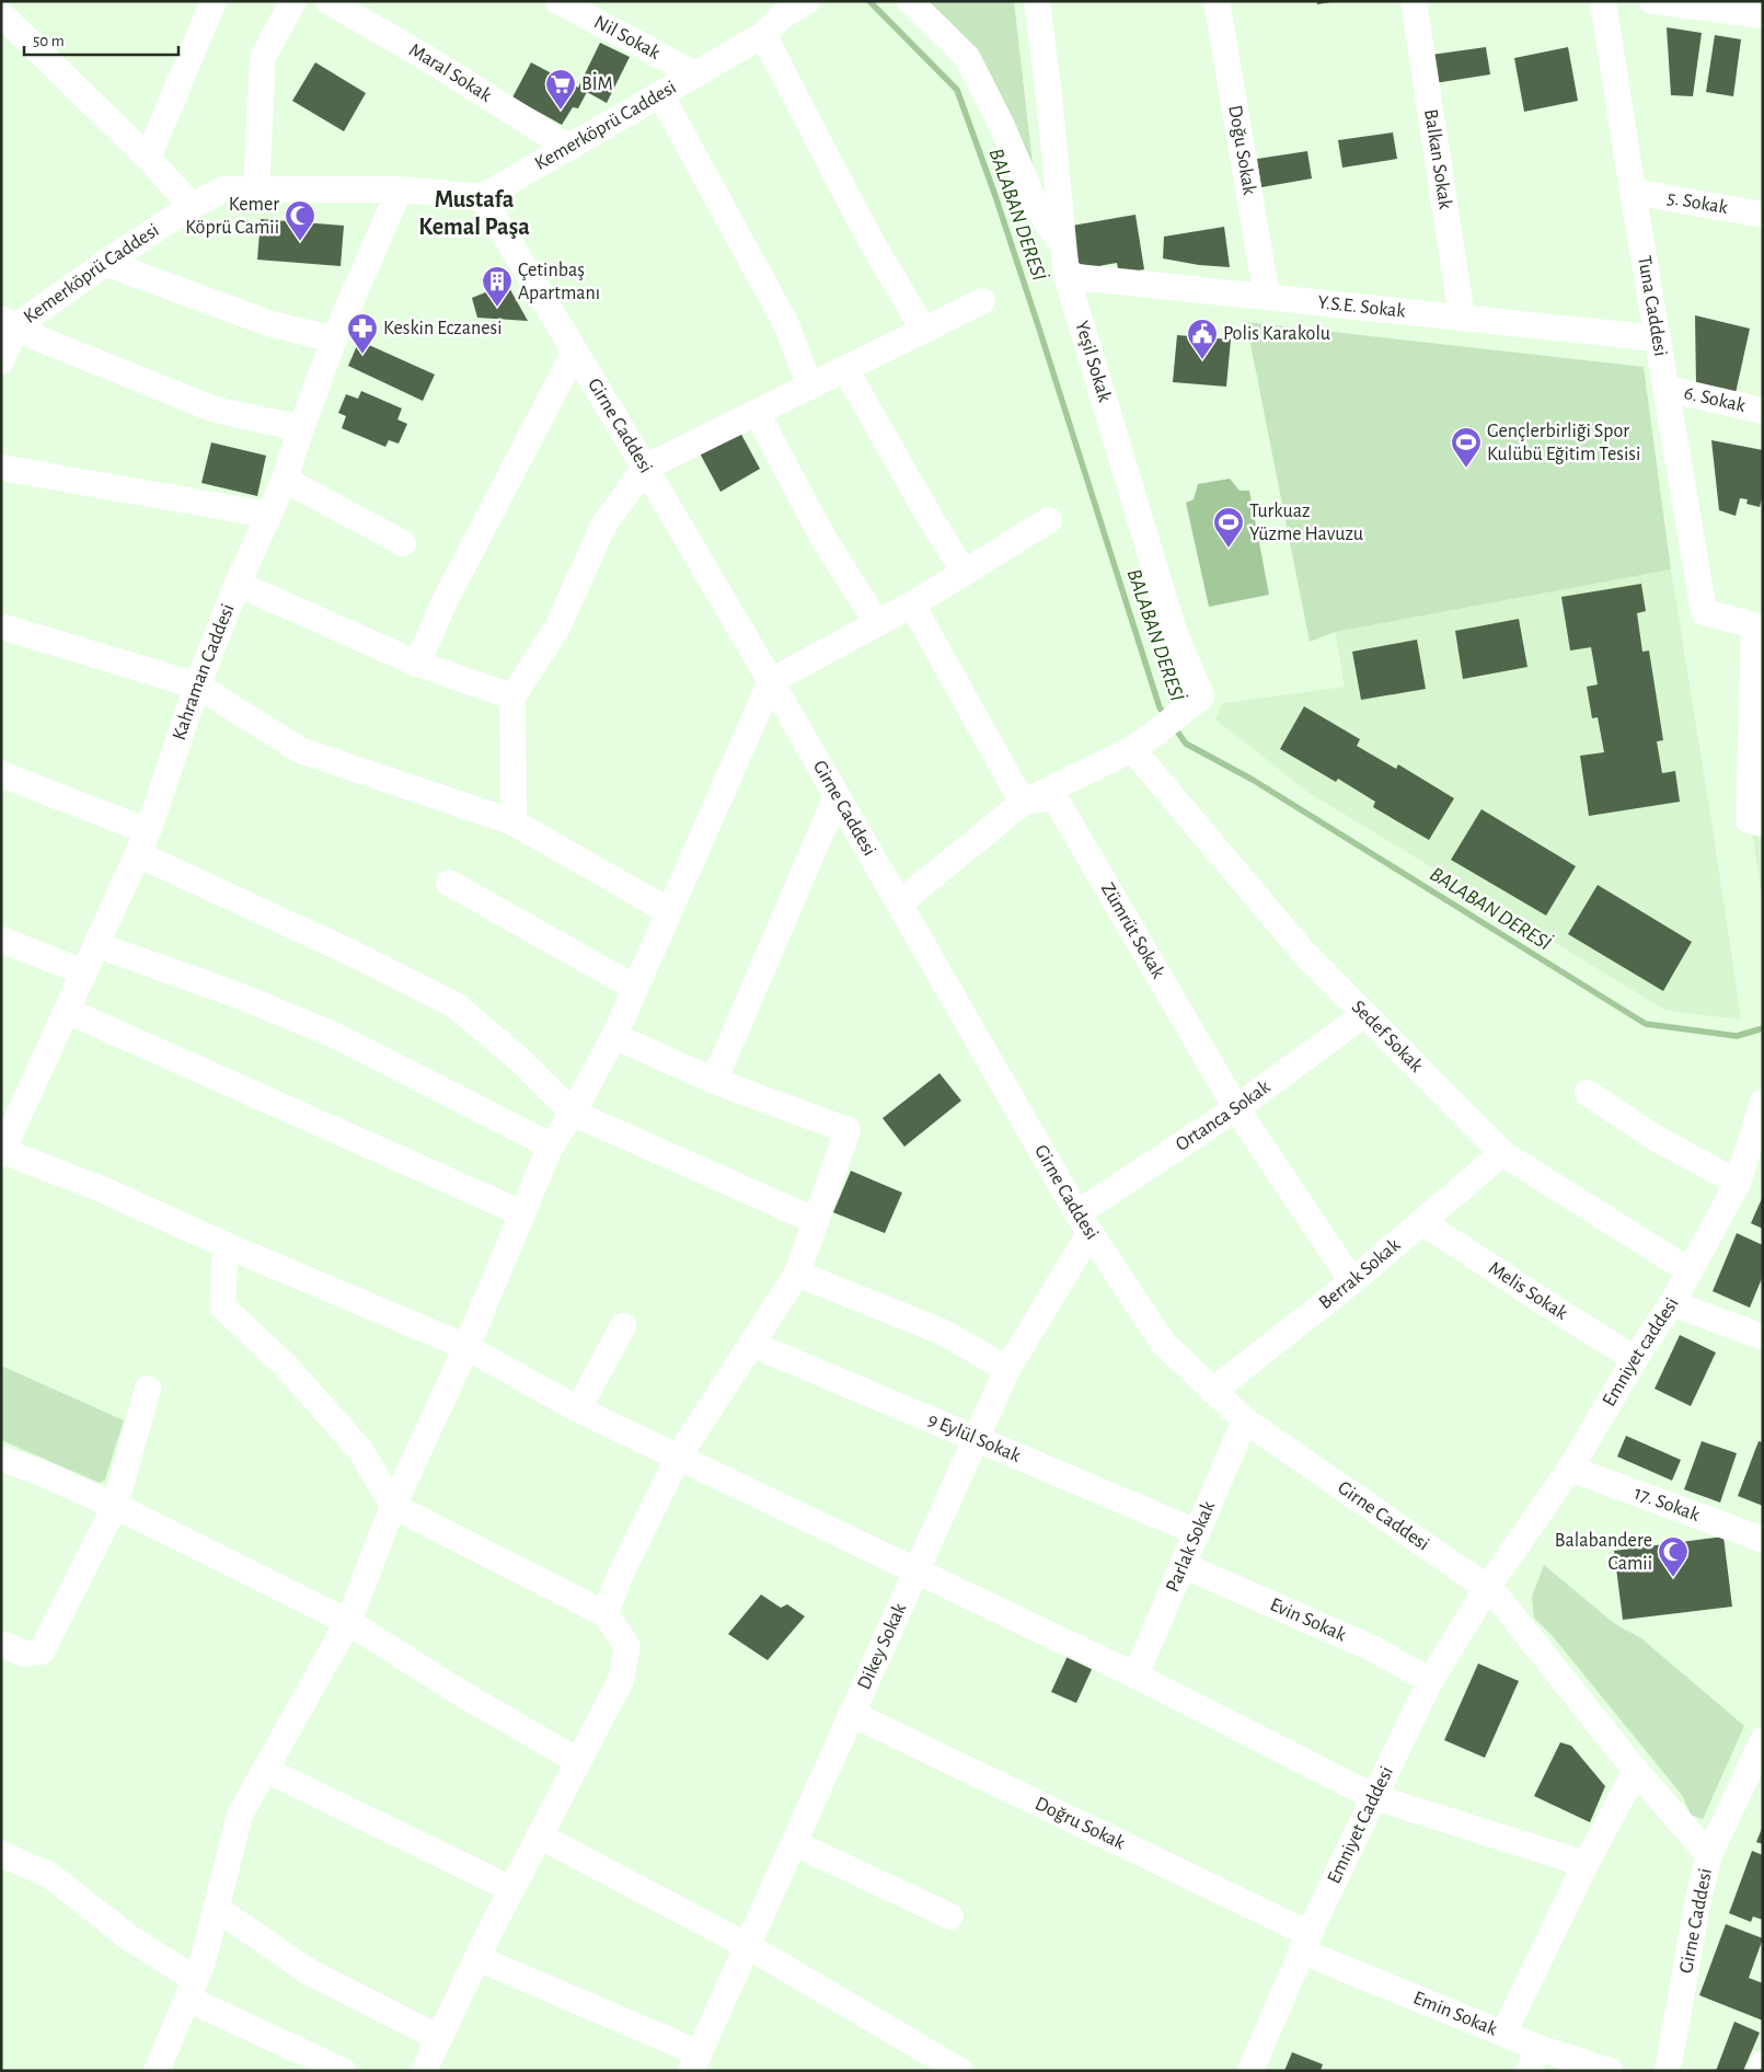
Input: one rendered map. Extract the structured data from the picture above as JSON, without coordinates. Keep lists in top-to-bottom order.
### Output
{
  "streets": {
    "street": [
      "Nil Sokak",
      "Maral Sokak",
      "Kemerköprü Caddesi",
      "Doğu Sokak",
      "Balkan Sokak",
      "5. Sokak",
      "Tuna Caddesi",
      "Y.S.E. Sokak",
      "Yeşil Sokak",
      "6. Sokak",
      "Girne Caddesi",
      "Kahraman Caddesi",
      "Zümrüt Sokak",
      "Sedef Sokak",
      "Ortanca Sokak",
      "Berrak Sokak",
      "Melis Sokak",
      "Emniyet caddesi",
      "9 Eylül Sokak",
      "17. Sokak",
      "Parlak Sokak",
      "Evin Sokak",
      "Dikey Sokak",
      "Doğru Sokak",
      "Emniyet Caddesi",
      "Emin Sokak"
    ]
  },
  "crossings": [
    ["Nil Sokak", "Kemerköprü Caddesi"],
    ["Maral Sokak", "Kemerköprü Caddesi"],
    ["Kemerköprü Caddesi", "Girne Caddesi"],
    ["Kemerköprü Caddesi", "Kahraman Caddesi"],
    ["Doğu Sokak", "Y.S.E. Sokak"],
    ["Balkan Sokak", "Y.S.E. Sokak"],
    ["5. Sokak", "Tuna Caddesi"],
    ["Tuna Caddesi", "Y.S.E. Sokak"],
    ["Tuna Caddesi", "6. Sokak"],
    ["Y.S.E. Sokak", "Yeşil Sokak"],
    ["Yeşil Sokak", "Sedef Sokak"],
    ["Girne Caddesi", "Ortanca Sokak"],
    ["Girne Caddesi", "Berrak Sokak"],
    ["Girne Caddesi", "Emniyet caddesi"],
    ["Girne Caddesi", "Parlak Sokak"],
    ["Girne Caddesi", "Dikey Sokak"],
    ["Girne Caddesi", "Emniyet Caddesi"],
    ["Zümrüt Sokak", "Ortanca Sokak"],
    ["Zümrüt Sokak", "Berrak Sokak"],
    ["Sedef Sokak", "Ortanca Sokak"],
    ["Sedef Sokak", "Berrak Sokak"],
    ["Sedef Sokak", "Emniyet caddesi"],
    ["Ortanca Sokak", "Dikey Sokak"],
    ["Berrak Sokak", "Melis Sokak"],
    ["Melis Sokak", "Emniyet caddesi"],
    ["Emniyet caddesi", "17. Sokak"],
    ["Emniyet caddesi", "Emniyet Caddesi"],
    ["9 Eylül Sokak", "Parlak Sokak"],
    ["9 Eylül Sokak", "Dikey Sokak"],
    ["Parlak Sokak", "Evin Sokak"],
    ["Evin Sokak", "Emniyet Caddesi"],
    ["Dikey Sokak", "Doğru Sokak"],
    ["Doğru Sokak", "Emniyet Caddesi"],
    ["Doğru Sokak", "Emin Sokak"],
    ["Emniyet Caddesi", "Emin Sokak"]
  ],
  "districts": ["Mustafa Kemal Paşa"],
  "water": ["BALABAN DERESİ"],
  "places": {
    "supermarket": ["BİM"],
    "mosque": ["Kemer Köprü Camii", "Balabandere Camii"],
    "building": ["Çetinbaş Apartmanı"],
    "pharmacy": ["Keskin Eczanesi"],
    "public building": ["Polis Karakolu"],
    "sports": ["Gençlerbirliği Spor Kulübü Eğitim Tesisi", "Turkuaz Yüzme Havuzu"]
  },
  "scale_bar": "50 m"
}
